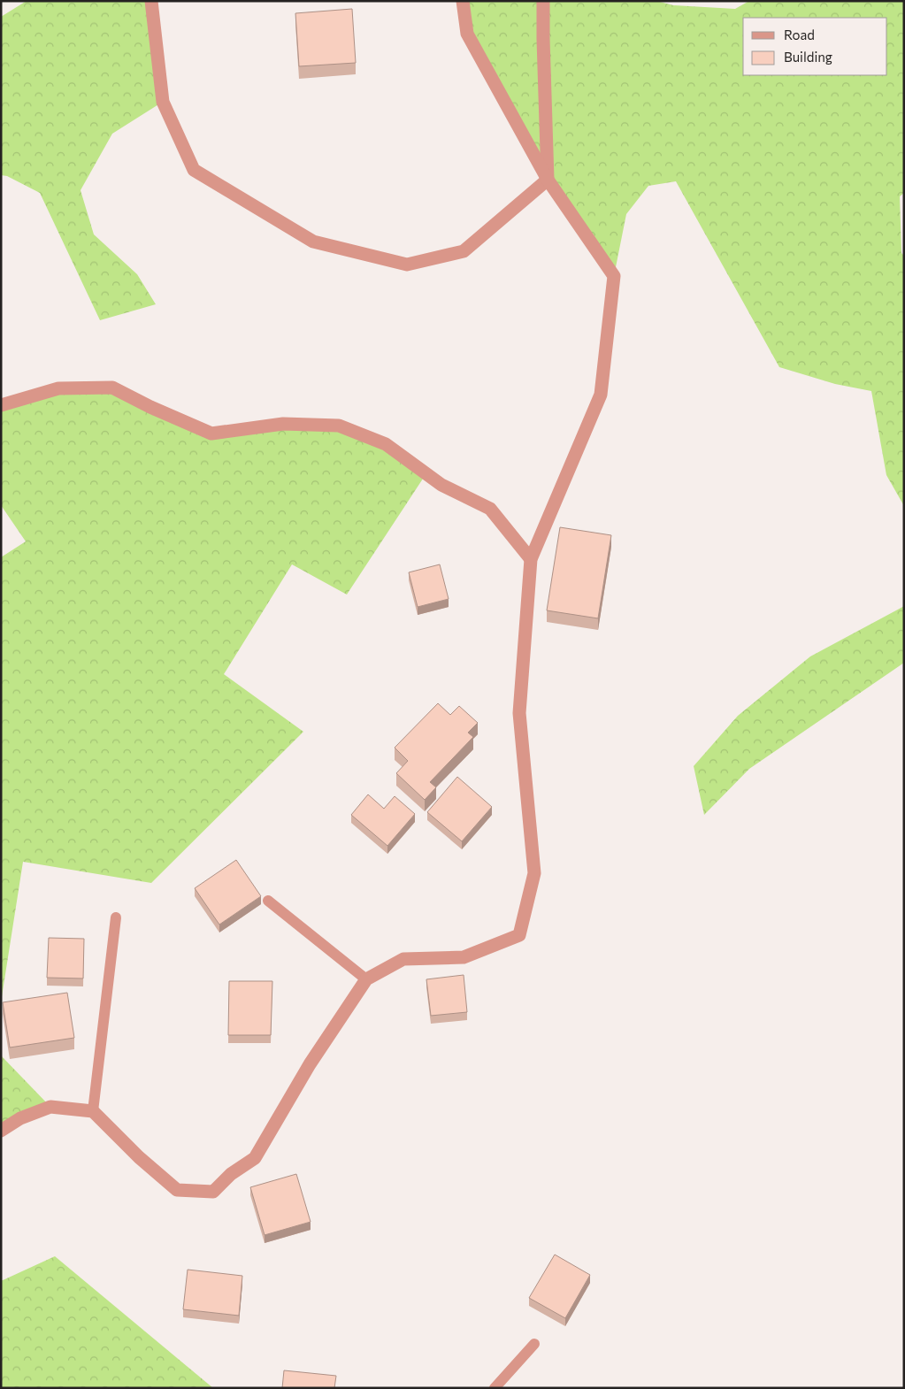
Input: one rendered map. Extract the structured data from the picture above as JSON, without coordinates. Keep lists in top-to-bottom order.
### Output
{
  "legend": ["Road", "Building"]
}
